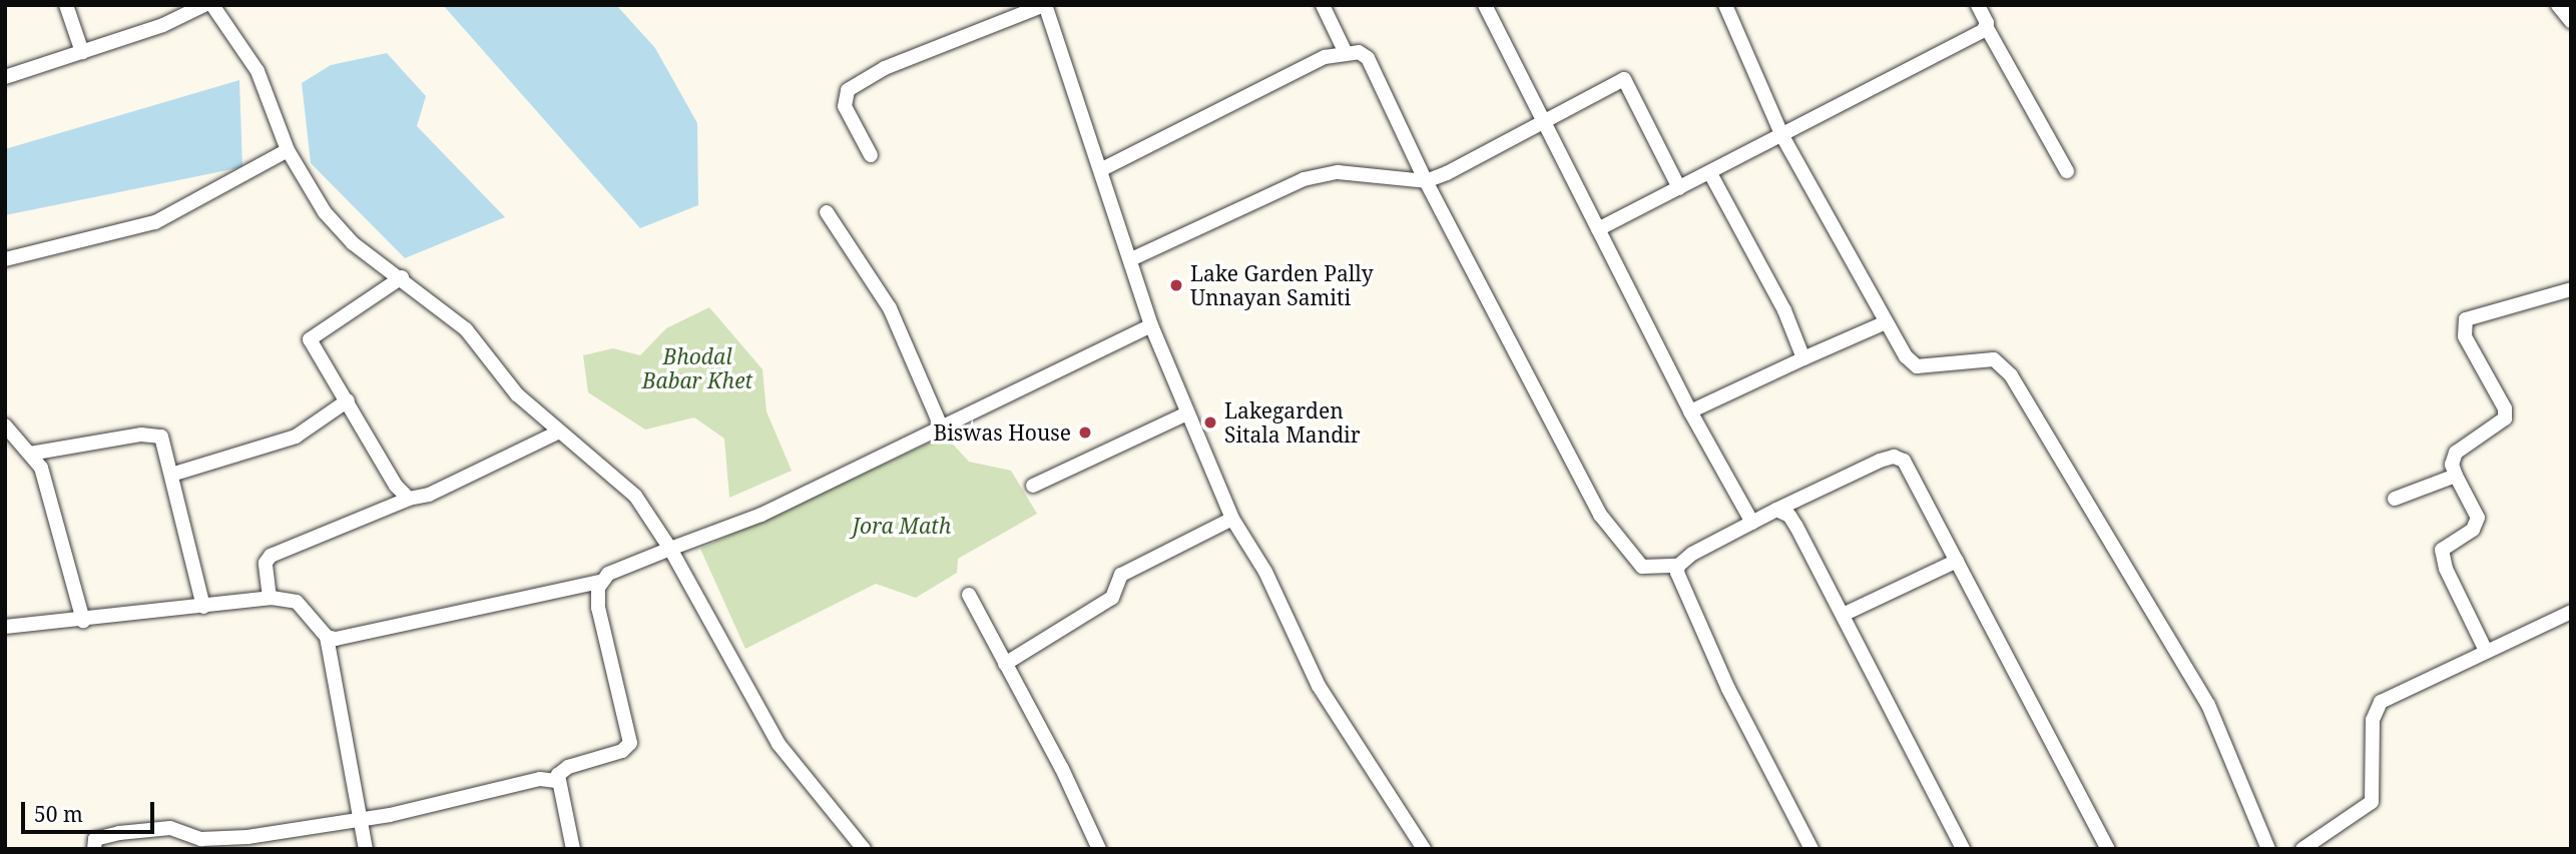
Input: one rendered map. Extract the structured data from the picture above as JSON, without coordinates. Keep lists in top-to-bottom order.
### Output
{
  "parks": ["Bhodal Babar Khet", "Jora Math"],
  "places": ["Lake Garden Pally Unnayan Samiti", "Lakegarden Sitala Mandir", "Biswas House"],
  "scale_bar": "50 m"
}
